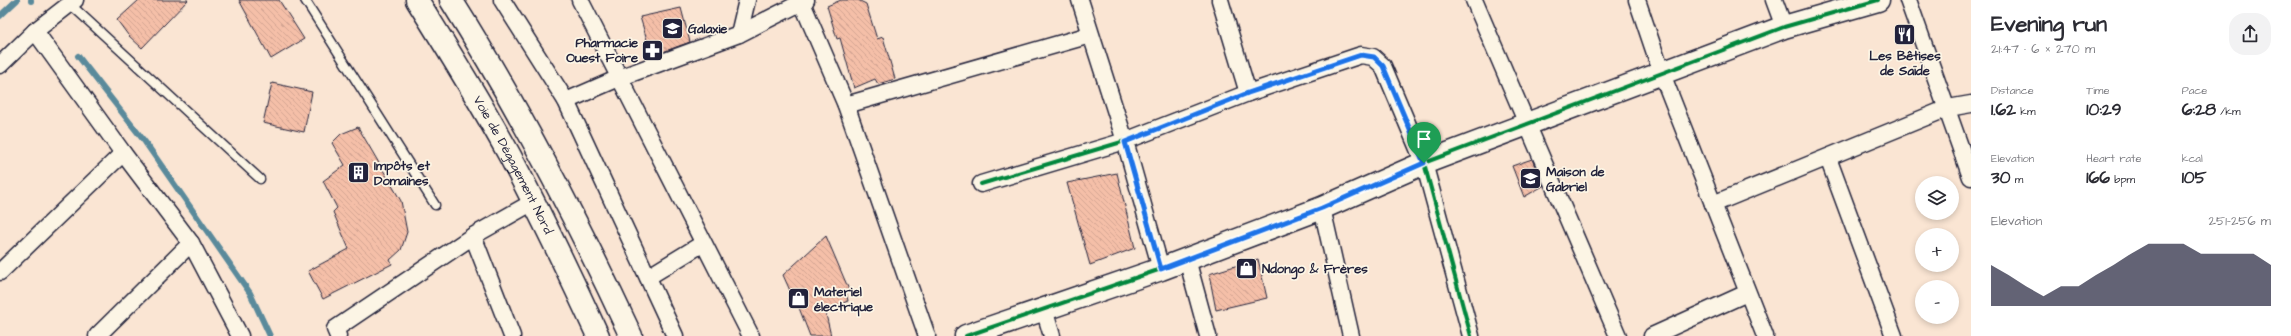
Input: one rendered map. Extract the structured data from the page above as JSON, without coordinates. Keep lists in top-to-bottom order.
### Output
{
  "streets": {
    "main road": ["Voie de Dégagement Nord"]
  },
  "places": {
    "school or university": ["Galaxie", "Maison de Gabriel"],
    "restaurant": ["Les Bêtises de Saïde"],
    "pharmacy": ["Pharmacie Ouest Foire"],
    "building": ["Impôts et Domaines"],
    "shop": ["Ndongo & Frères", "Materiel électrique"]
  },
  "page": {
    "heading": ["Evening run", "21:47 · 6 × 270 m"],
    "stats": [
      ["Distance", "1.62 km"],
      ["Time", "10:29"],
      ["Pace", "6:28 /km"],
      ["Elevation", "30 m"],
      ["Heart rate", "166 bpm"],
      ["kcal", "105"]
    ],
    "map_buttons": ["+", "−"],
    "chart": ["Elevation", "251–256 m"]
  }
}
